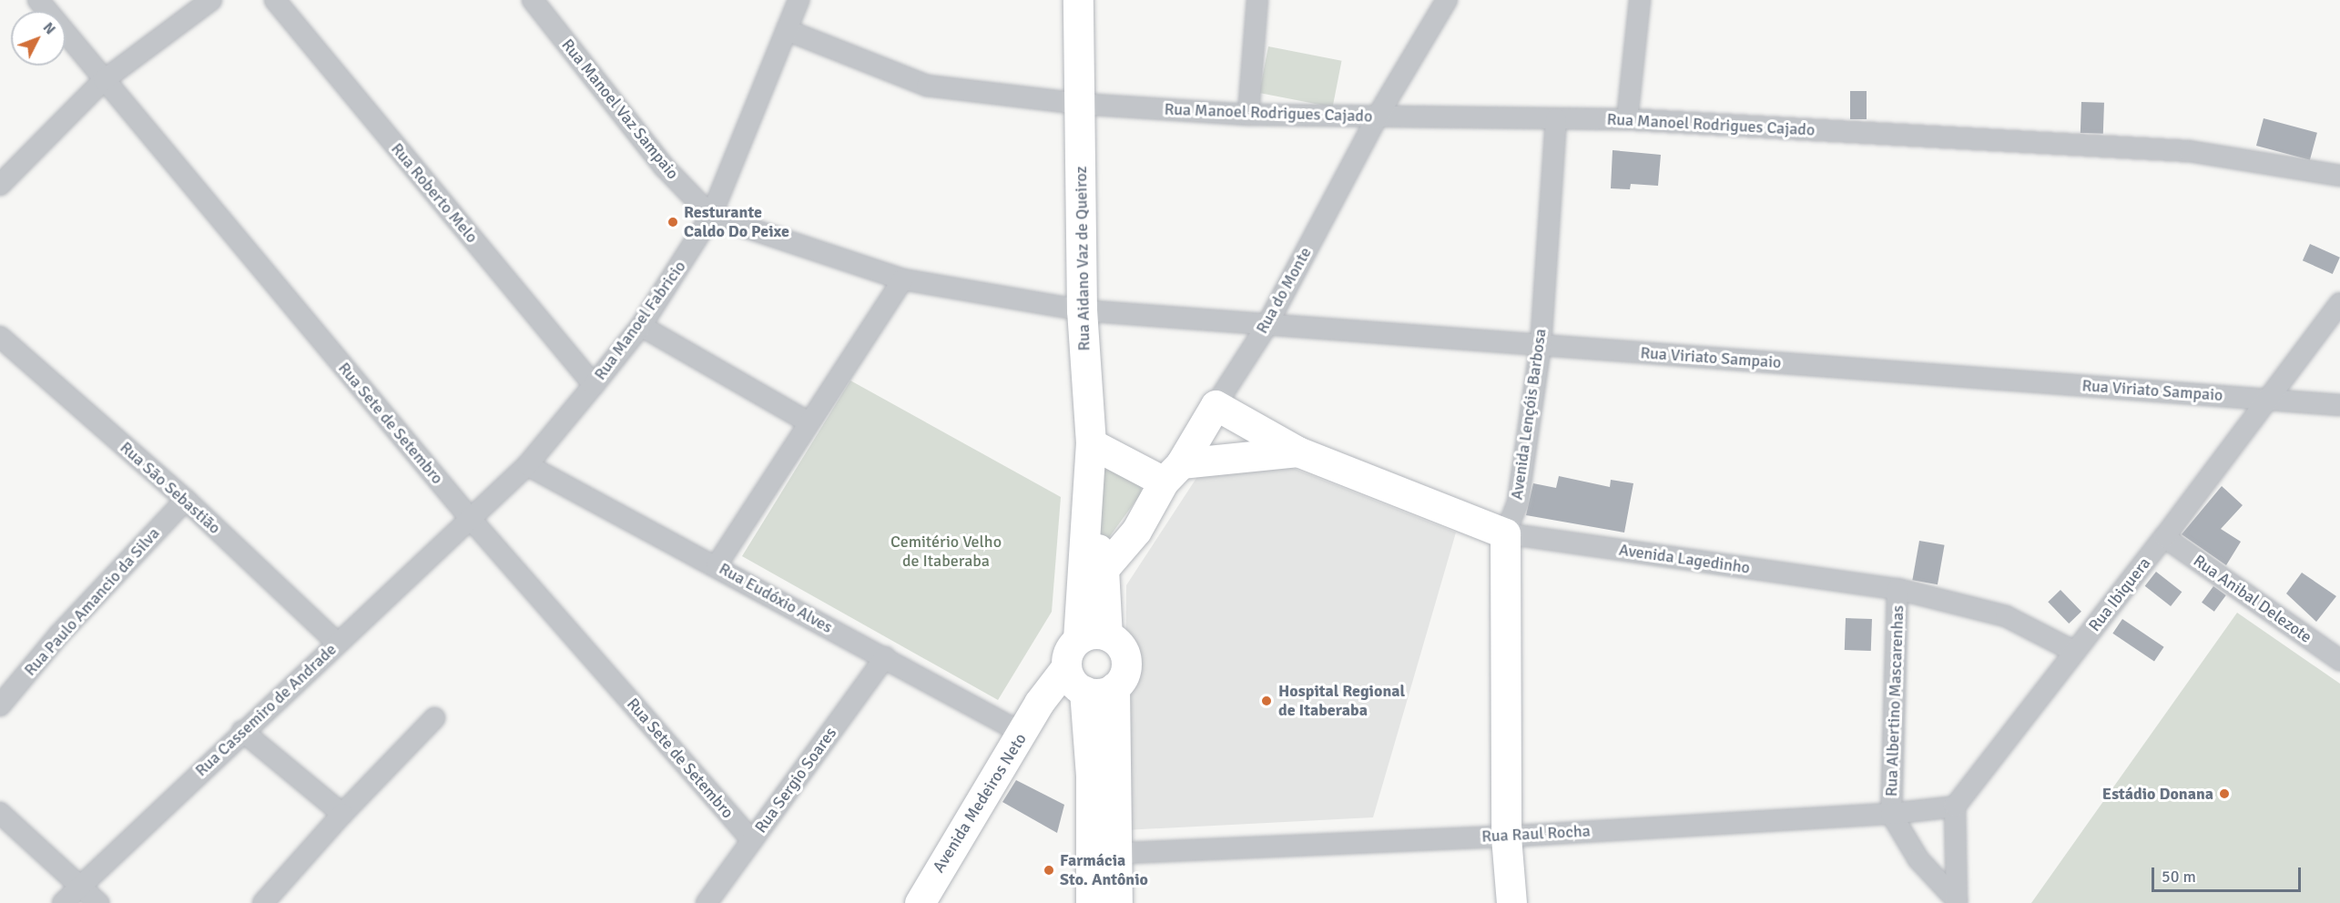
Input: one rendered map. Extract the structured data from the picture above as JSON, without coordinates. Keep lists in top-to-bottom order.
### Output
{
  "streets": {
    "street": [
      "Rua Manoel Vaz Sampaio",
      "Rua Manoel Rodrigues Cajado",
      "Rua Roberto Melo",
      "Rua Aidano Vaz de Queiroz",
      "Rua do Monte",
      "Rua Manoel Fabricio",
      "Rua Viriato Sampaio",
      "Avenida Lençóis Barbosa",
      "Rua Sete de Setembro",
      "Rua São Sebastião",
      "Avenida Lagedinho",
      "Rua Ibiquera",
      "Rua Eudóxio Alves",
      "Rua Anibal Delezote",
      "Rua Paulo Amancio da Silva",
      "Rua Albertino Mascarenhas",
      "Rua Cassemiro de Andrade",
      "Rua Sergio Soares",
      "Avenida Medeiros Neto",
      "Rua Raul Rocha"
    ]
  },
  "crossings": [
    ["Rua Manoel Vaz Sampaio", "Rua Manoel Fabricio"],
    ["Rua Manoel Vaz Sampaio", "Rua Viriato Sampaio"],
    ["Rua Manoel Rodrigues Cajado", "Rua Aidano Vaz de Queiroz"],
    ["Rua Manoel Rodrigues Cajado", "Rua do Monte"],
    ["Rua Manoel Rodrigues Cajado", "Rua Manoel Fabricio"],
    ["Rua Manoel Rodrigues Cajado", "Avenida Lençóis Barbosa"],
    ["Rua Roberto Melo", "Rua Manoel Fabricio"],
    ["Rua Aidano Vaz de Queiroz", "Rua do Monte"],
    ["Rua Aidano Vaz de Queiroz", "Rua Viriato Sampaio"],
    ["Rua Aidano Vaz de Queiroz", "Avenida Medeiros Neto"],
    ["Rua do Monte", "Rua Viriato Sampaio"],
    ["Rua do Monte", "Avenida Lagedinho"],
    ["Rua Manoel Fabricio", "Rua Viriato Sampaio"],
    ["Rua Manoel Fabricio", "Rua Sete de Setembro"],
    ["Rua Manoel Fabricio", "Rua Eudóxio Alves"],
    ["Rua Manoel Fabricio", "Rua Cassemiro de Andrade"],
    ["Rua Viriato Sampaio", "Avenida Lençóis Barbosa"],
    ["Rua Viriato Sampaio", "Rua Ibiquera"],
    ["Avenida Lençóis Barbosa", "Avenida Lagedinho"],
    ["Avenida Lençóis Barbosa", "Rua Raul Rocha"],
    ["Rua Sete de Setembro", "Rua Cassemiro de Andrade"],
    ["Rua Sete de Setembro", "Rua Sergio Soares"],
    ["Rua São Sebastião", "Rua Paulo Amancio da Silva"],
    ["Rua São Sebastião", "Rua Cassemiro de Andrade"],
    ["Avenida Lagedinho", "Rua Ibiquera"],
    ["Avenida Lagedinho", "Rua Albertino Mascarenhas"],
    ["Rua Ibiquera", "Rua Anibal Delezote"],
    ["Rua Ibiquera", "Rua Raul Rocha"],
    ["Rua Eudóxio Alves", "Rua Sergio Soares"],
    ["Rua Eudóxio Alves", "Avenida Medeiros Neto"],
    ["Rua Albertino Mascarenhas", "Rua Raul Rocha"]
  ],
  "parks": ["Cemitério Velho de Itaberaba"],
  "places": [
    "Resturante Caldo Do Peixe",
    "Hospital Regional de Itaberaba",
    "Estádio Donana",
    "Farmácia Sto. Antônio"
  ],
  "scale_bar": "50 m",
  "north": "top right"
}
